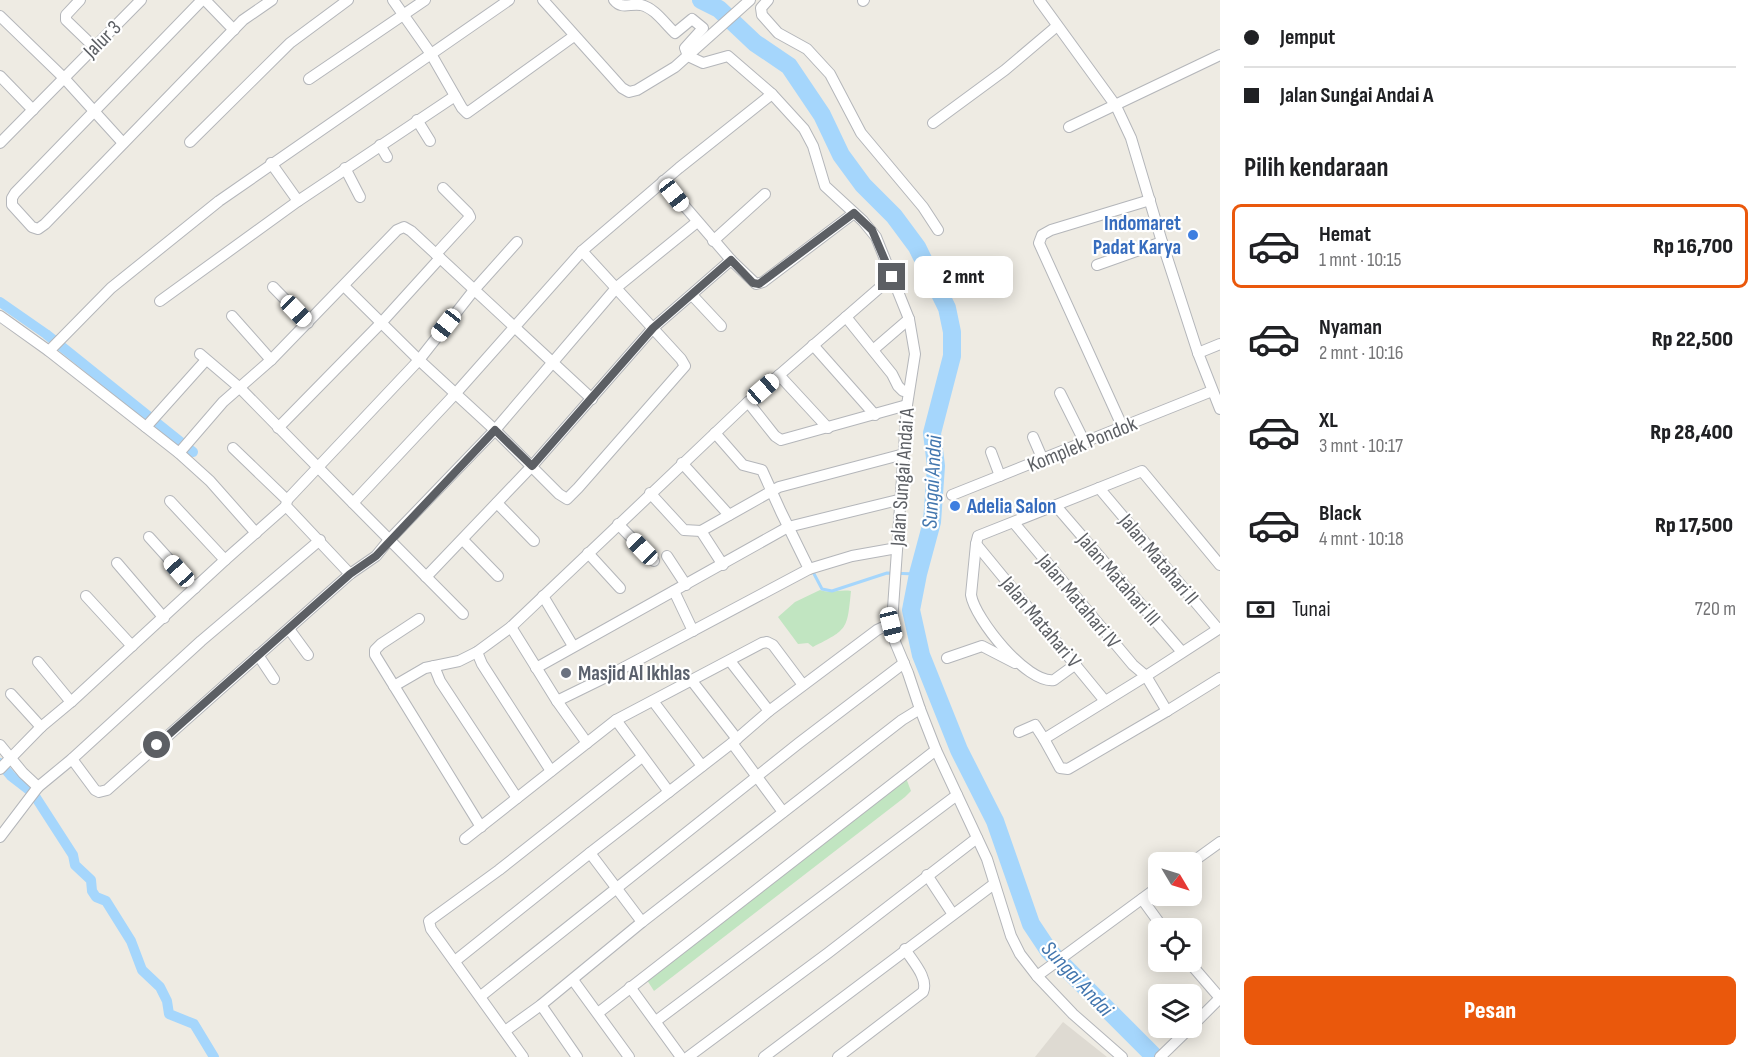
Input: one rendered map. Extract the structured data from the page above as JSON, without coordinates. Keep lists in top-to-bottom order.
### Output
{
  "streets": {
    "street": [
      "Jalur 3",
      "Komplek Pondok",
      "Jalan Sungai Andai A",
      "Jalan Matahari II",
      "Jalan Matahari III",
      "Jalan Matahari IV",
      "Jalan Matahari V"
    ]
  },
  "water": ["Sungai Andai"],
  "places": ["Indomaret Padat Karya", "Adelia Salon", "Masjid Al Ikhlas"],
  "north": "bottom right",
  "page": {
    "banner": ["Jemput", "Jalan Sungai Andai A"],
    "heading": "Pilih kendaraan",
    "list": [
      {
        "name": "Hemat",
        "note": "1 mnt · 10:15",
        "value": "Rp 16,700"
      },
      {
        "name": "Nyaman",
        "note": "2 mnt · 10:16",
        "value": "Rp 22,500"
      },
      {
        "name": "XL",
        "note": "3 mnt · 10:17",
        "value": "Rp 28,400"
      },
      {
        "name": "Black",
        "note": "4 mnt · 10:18",
        "value": "Rp 17,500"
      }
    ],
    "bubble": "2 mnt",
    "pay": ["Tunai", "720 m"],
    "buttons": "Pesan"
  }
}
